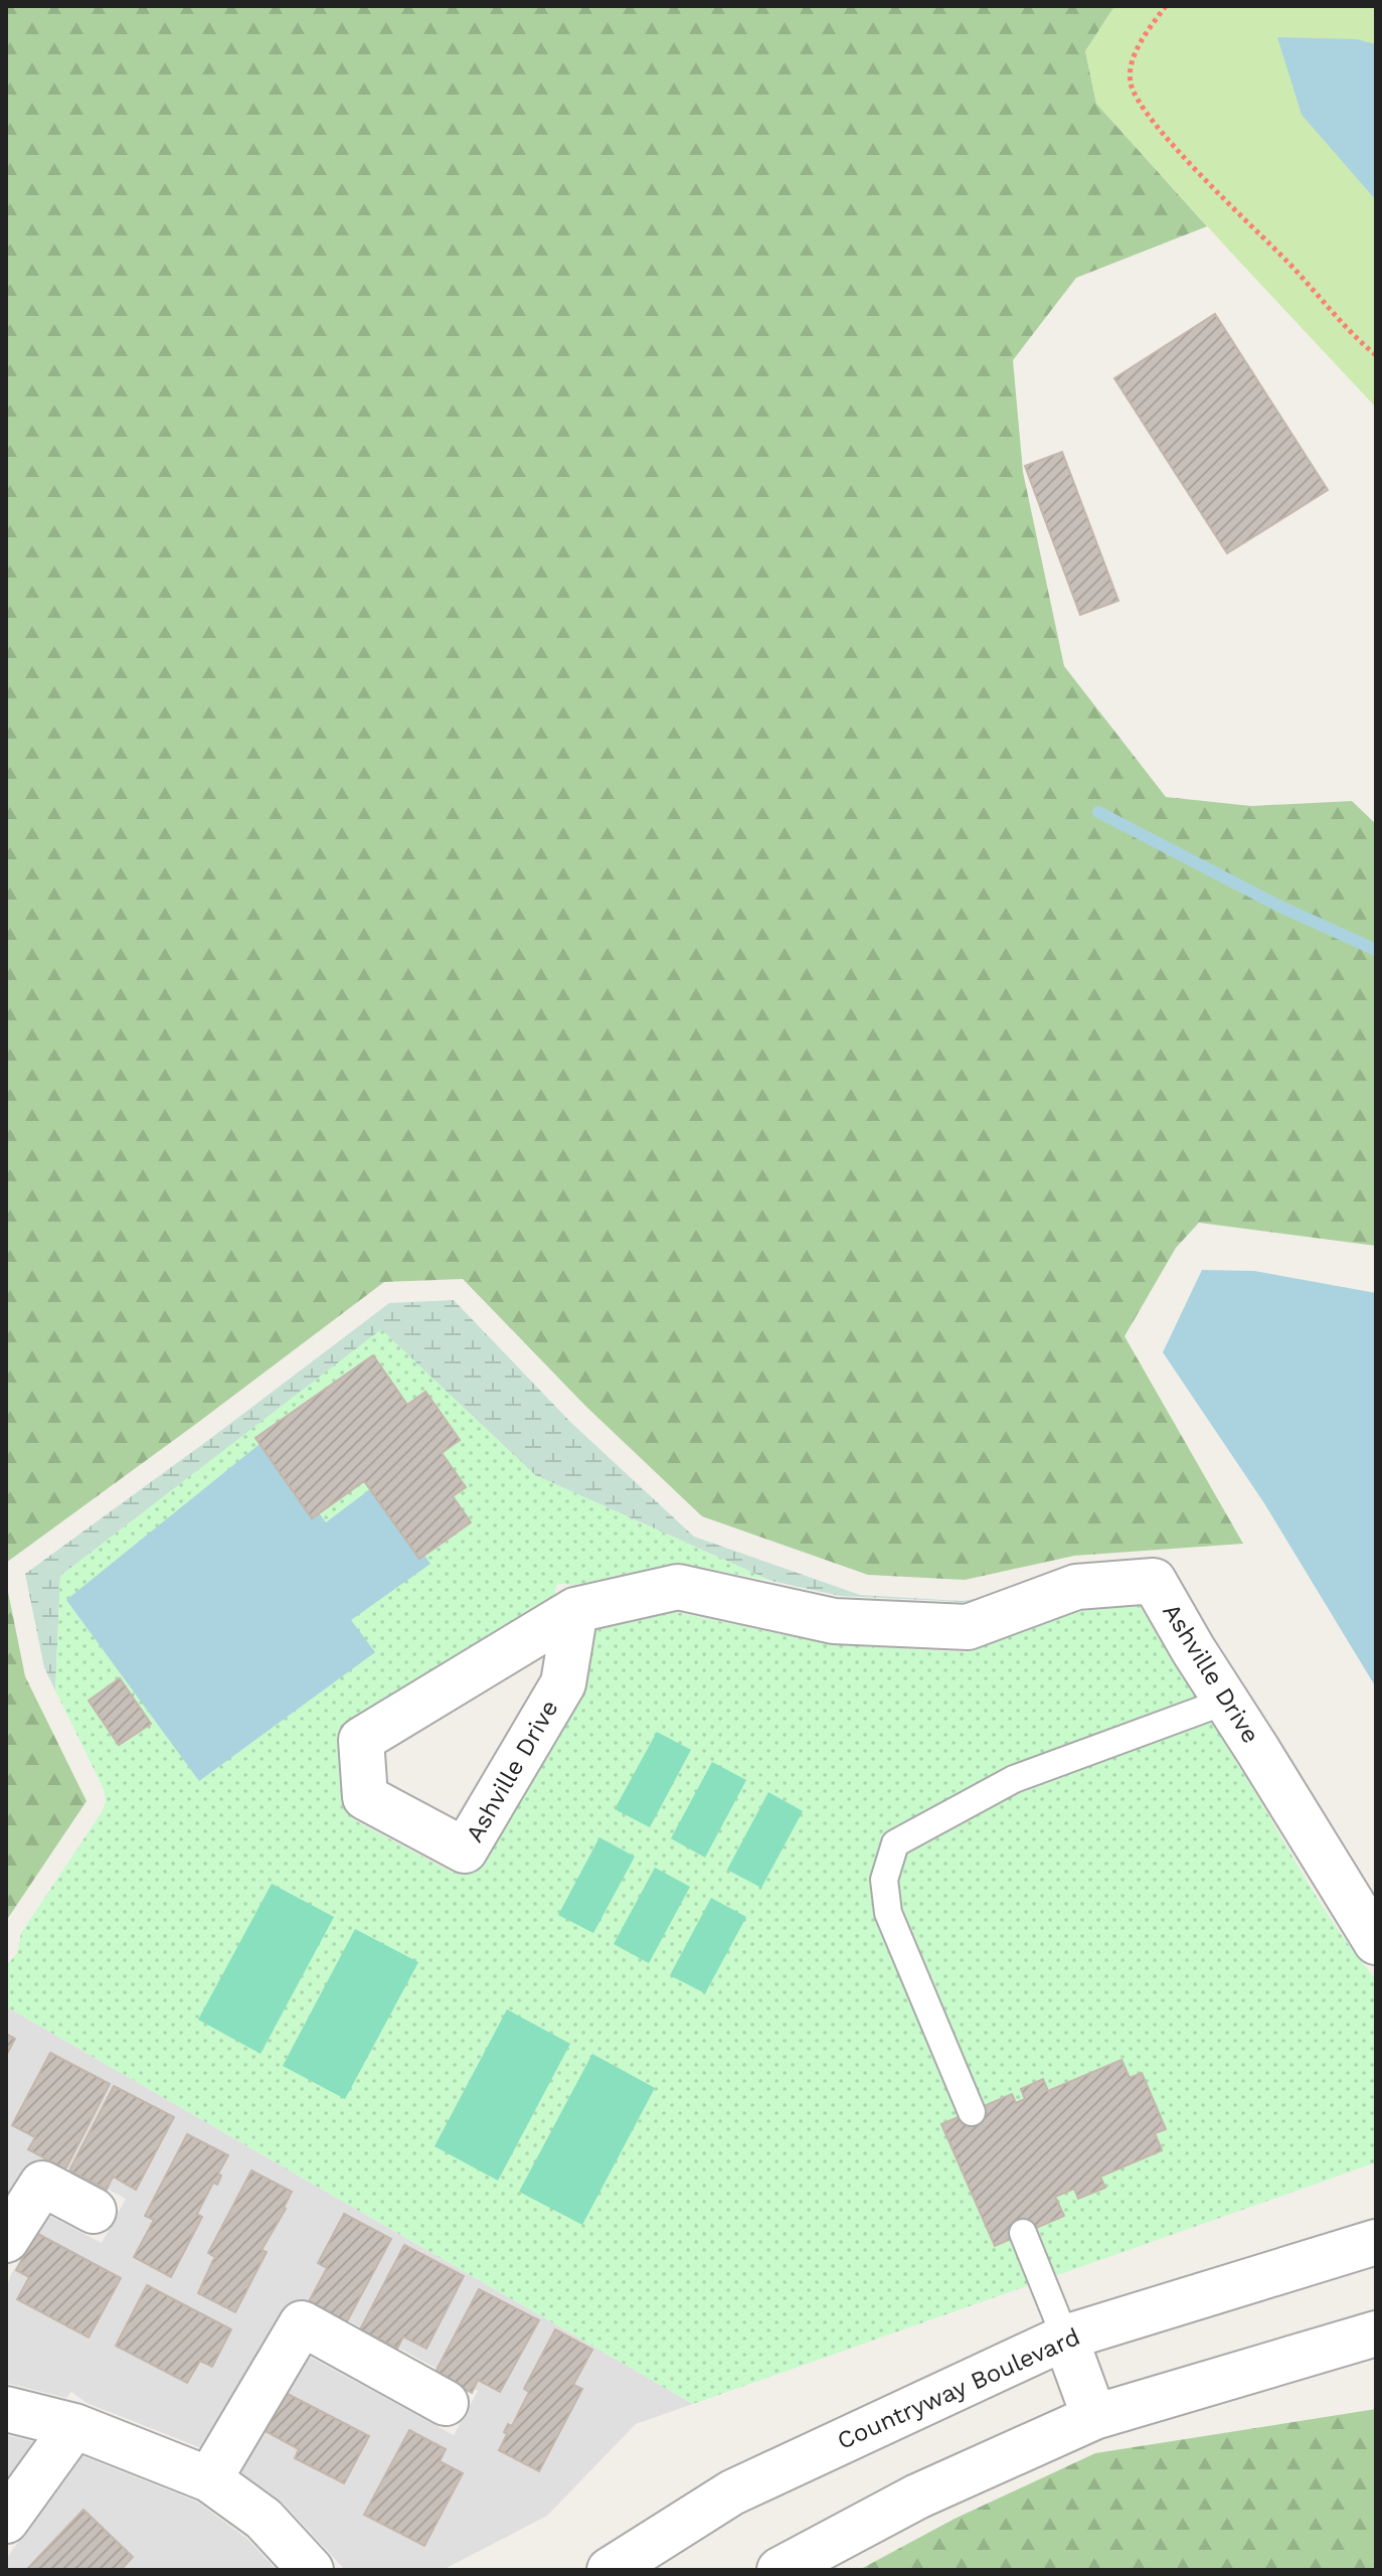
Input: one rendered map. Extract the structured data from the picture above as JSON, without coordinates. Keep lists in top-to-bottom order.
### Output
{
  "streets": {
    "street": ["Ashville Drive", "Countryway Boulevard"]
  }
}
